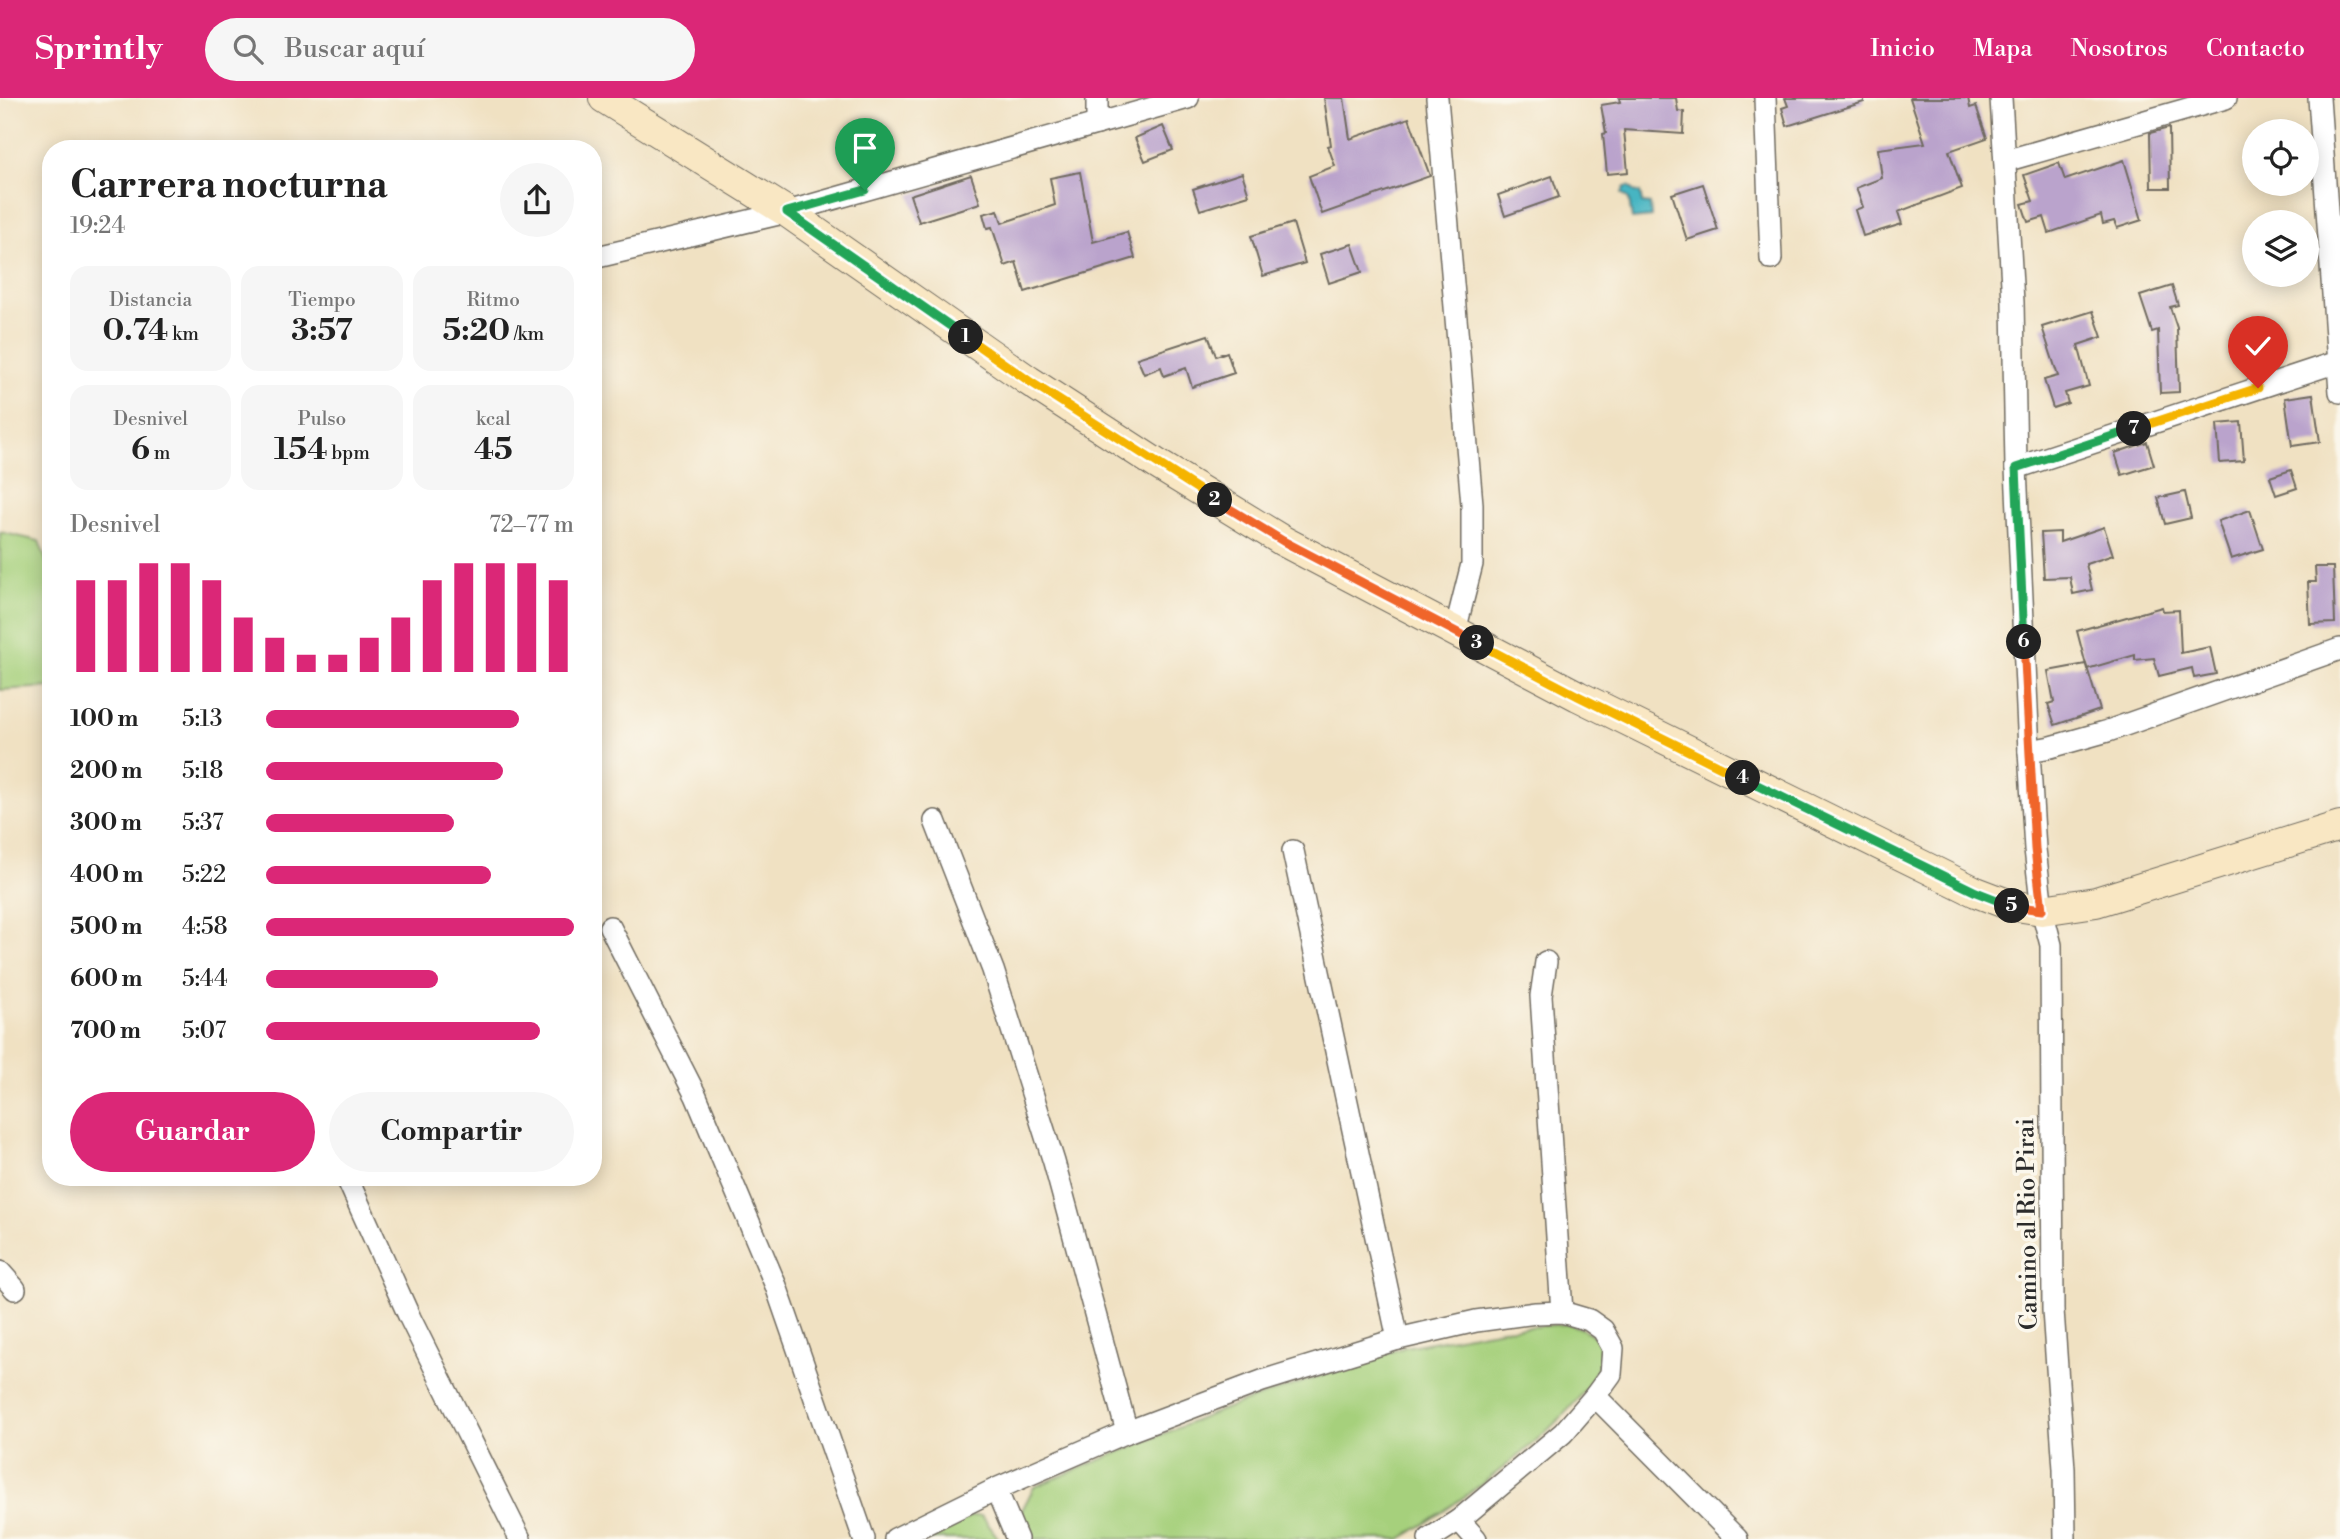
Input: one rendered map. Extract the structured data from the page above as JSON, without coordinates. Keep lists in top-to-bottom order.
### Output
{
  "streets": {
    "street": ["Camino al Rio Pirai"]
  },
  "page": {
    "header": "Sprintly",
    "search": "Buscar aquí",
    "nav": [
      "Inicio",
      "Mapa",
      "Nosotros",
      "Contacto"
    ],
    "heading": ["Carrera nocturna", "19:24"],
    "stats": [
      ["Distancia", "0.74 km"],
      ["Tiempo", "3:57"],
      ["Ritmo", "5:20 /km"],
      ["Desnivel", "6 m"],
      ["Pulso", "154 bpm"],
      ["kcal", "45"]
    ],
    "pins": [
      "1",
      "7",
      "2",
      "6",
      "3",
      "4",
      "5"
    ],
    "chart": ["Desnivel", "72–77 m"],
    "list": [
      {
        "name": "100 m",
        "note": "5:13"
      },
      {
        "name": "200 m",
        "note": "5:18"
      },
      {
        "name": "300 m",
        "note": "5:37"
      },
      {
        "name": "400 m",
        "note": "5:22"
      },
      {
        "name": "500 m",
        "note": "4:58"
      },
      {
        "name": "600 m",
        "note": "5:44"
      },
      {
        "name": "700 m",
        "note": "5:07"
      }
    ],
    "buttons": ["Guardar", "Compartir"]
  }
}
